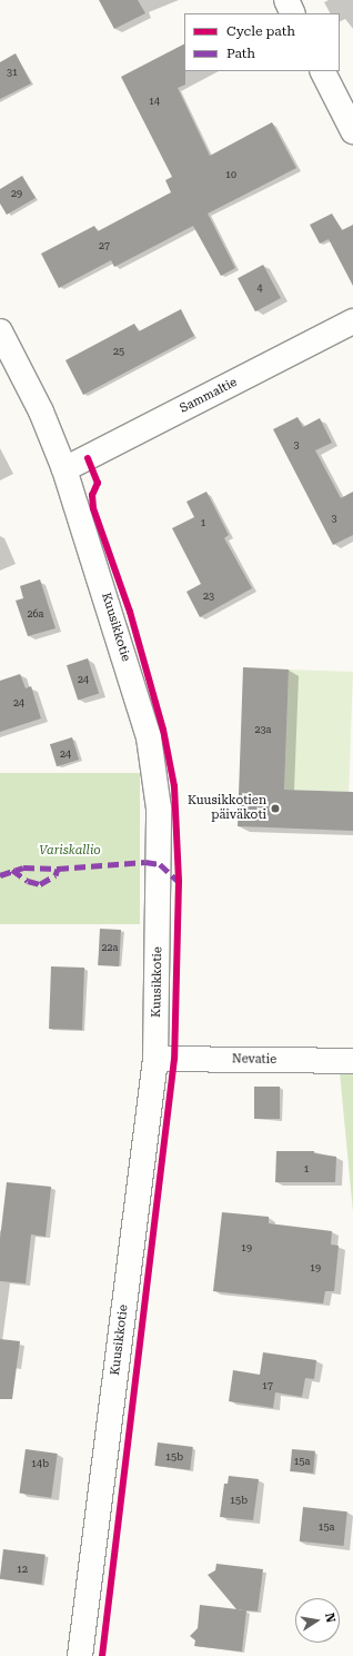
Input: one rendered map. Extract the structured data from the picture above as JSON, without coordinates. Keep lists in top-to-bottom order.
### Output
{
  "streets": {
    "street": ["Sammaltie", "Kuusikkotie", "Nevatie"]
  },
  "crossings": [
    ["Sammaltie", "Kuusikkotie"],
    ["Kuusikkotie", "Nevatie"]
  ],
  "parks": ["Variskallio"],
  "places": ["Kuusikkotien päiväkoti"],
  "house_numbers": [
    "31",
    "14",
    "10",
    "29",
    "27",
    "4",
    "25",
    "3",
    "3",
    "1",
    "23",
    "26a",
    "24",
    "24",
    "23a",
    "24",
    "22a",
    "1",
    "19",
    "19",
    "17",
    "15b",
    "15a",
    "14b",
    "15b",
    "15a",
    "12"
  ],
  "legend": ["Cycle path", "Path"],
  "north": "right"
}
